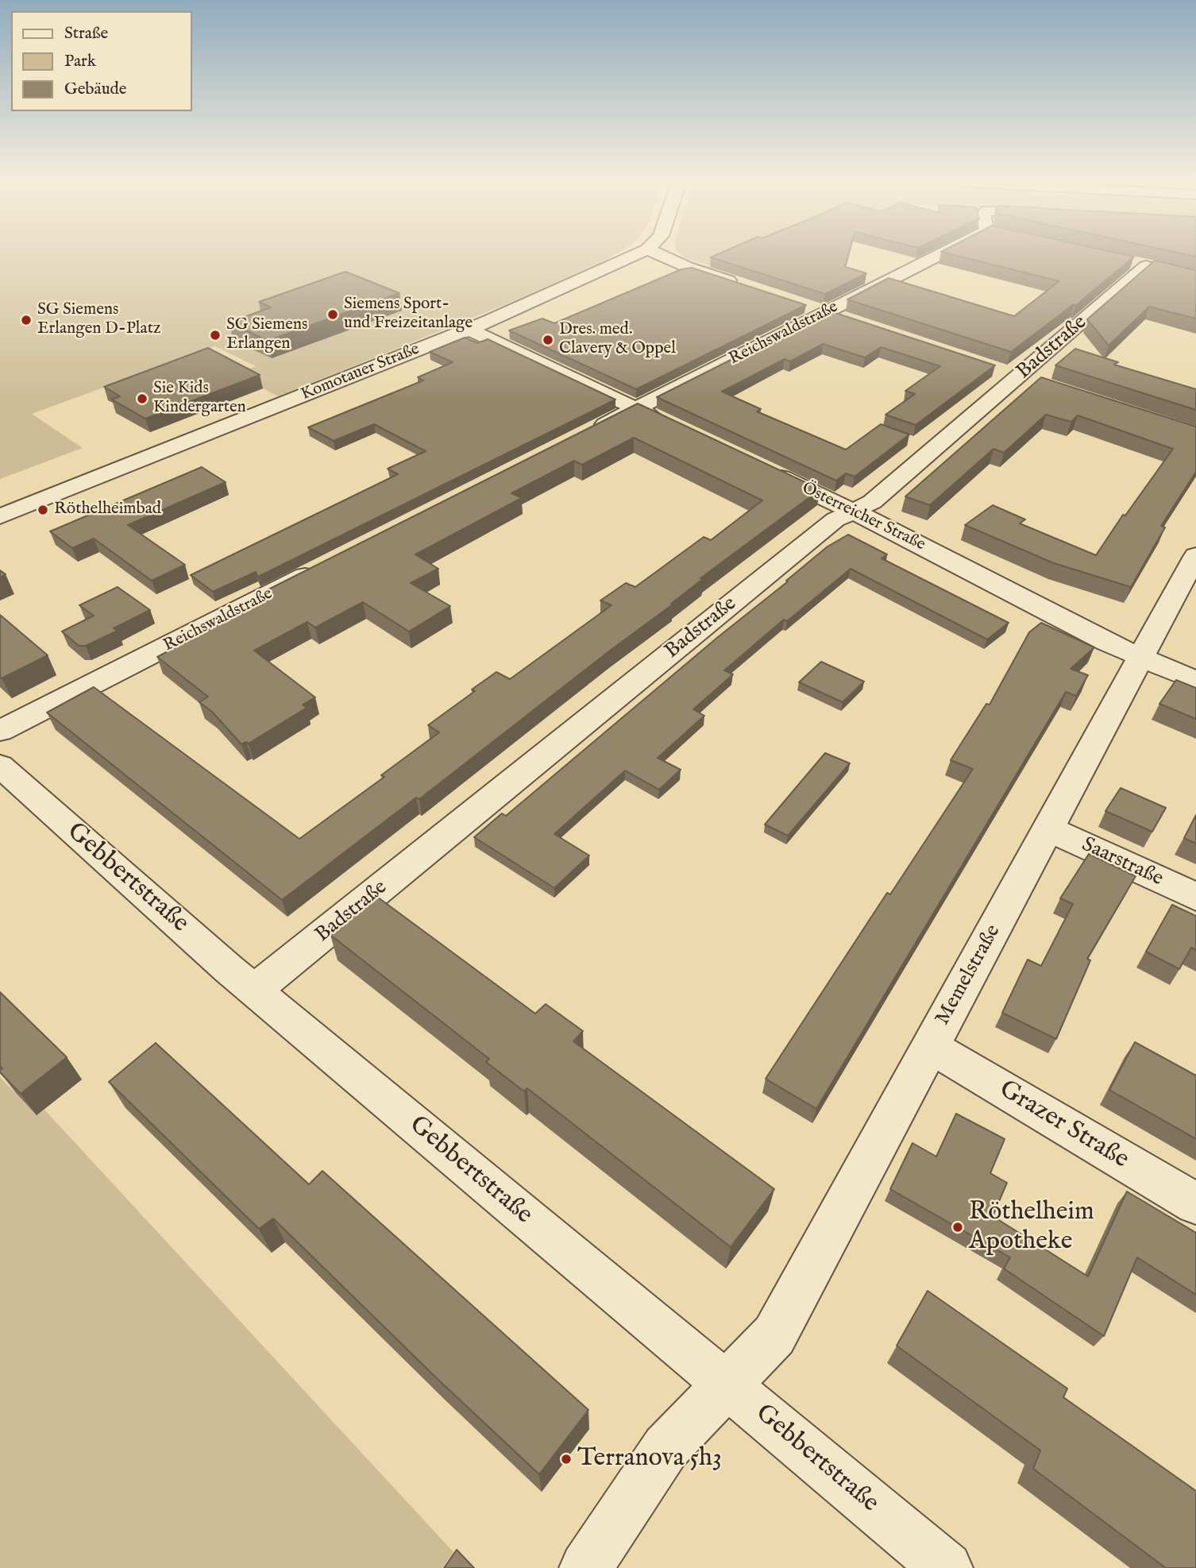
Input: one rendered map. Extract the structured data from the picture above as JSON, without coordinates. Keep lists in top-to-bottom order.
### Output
{
  "streets": {
    "street": [
      "Reichswaldstraße",
      "Badstraße",
      "Komotauer Straße",
      "Österreicher Straße",
      "Saarstraße",
      "Gebbertstraße",
      "Memelstraße",
      "Grazer Straße"
    ]
  },
  "crossings": [
    ["Badstraße", "Österreicher Straße"],
    ["Badstraße", "Gebbertstraße"],
    ["Österreicher Straße", "Memelstraße"],
    ["Saarstraße", "Memelstraße"],
    ["Gebbertstraße", "Memelstraße"],
    ["Memelstraße", "Grazer Straße"]
  ],
  "places": [
    "Siemens Sport- und Freizeitanlage",
    "SG Siemens Erlangen D-Platz",
    "SG Siemens Erlangen",
    "Dres. med. Clavery & Oppel",
    "Sie Kids Kindergarten",
    "Röthelheimbad",
    "Röthelheim Apotheke",
    "Terranova 5h3"
  ],
  "legend": ["Straße", "Park", "Gebäude"]
}
